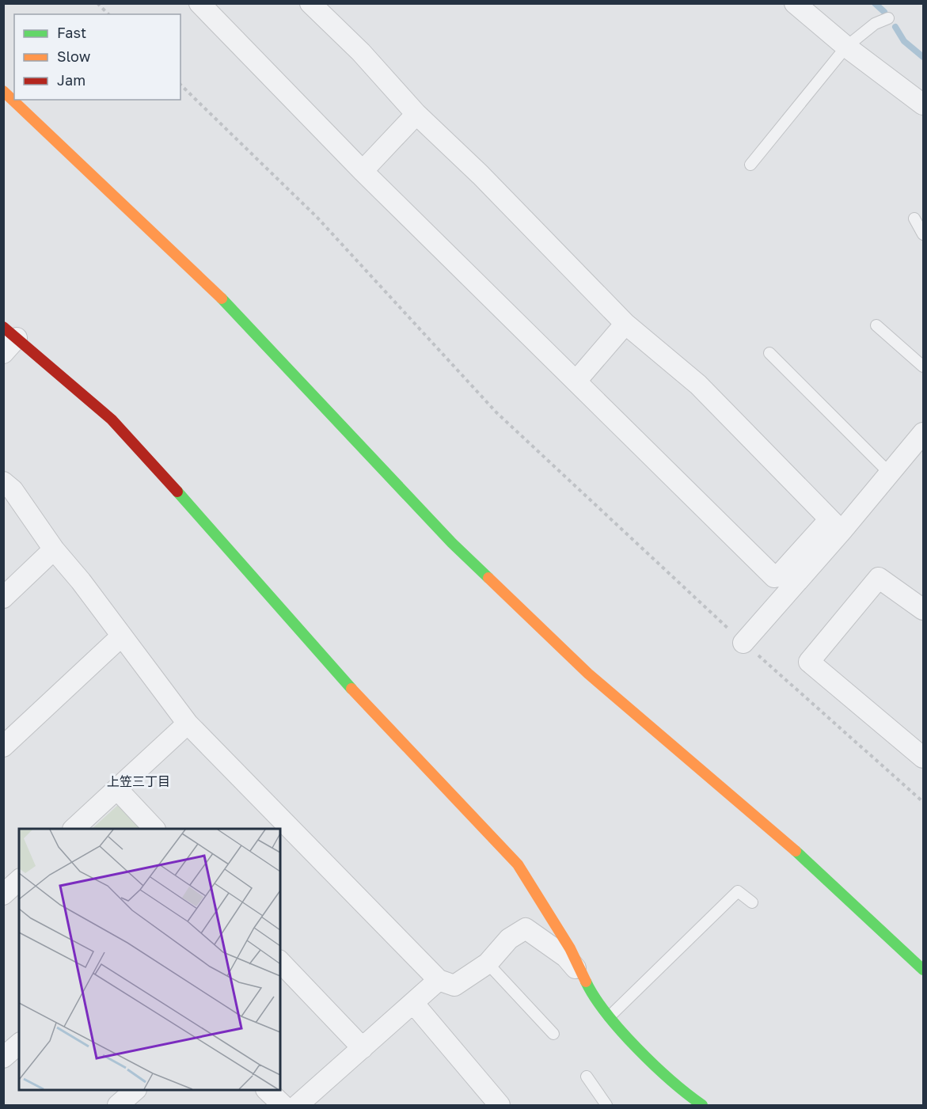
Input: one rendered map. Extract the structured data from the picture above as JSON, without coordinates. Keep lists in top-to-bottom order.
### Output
{
  "districts": ["上笠三丁目"],
  "legend": ["Fast", "Slow", "Jam"]
}
